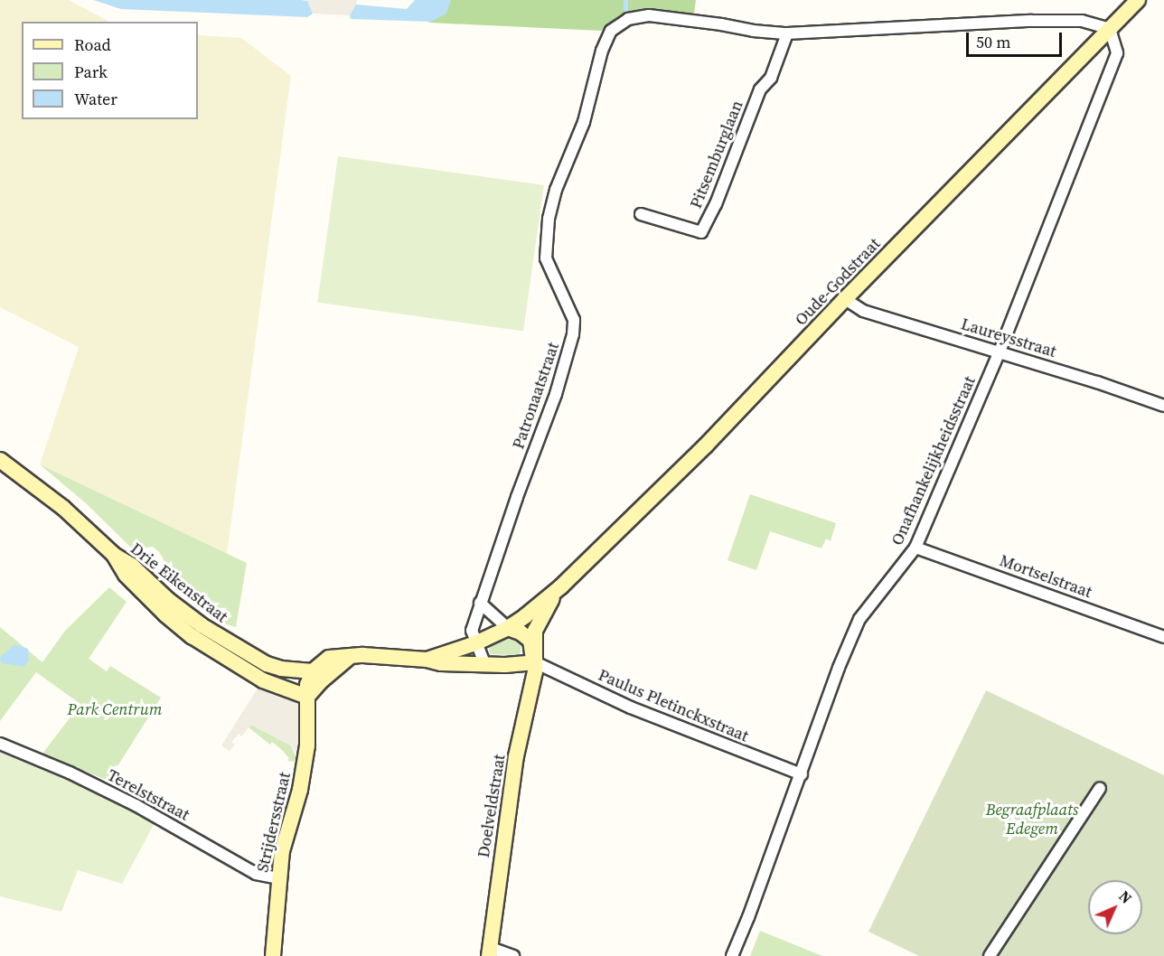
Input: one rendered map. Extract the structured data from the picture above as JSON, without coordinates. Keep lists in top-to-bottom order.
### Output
{
  "streets": {
    "street": [
      "Pitsemburglaan",
      "Oude-Godstraat",
      "Laureysstraat",
      "Patronaatstraat",
      "Onafhankelijkheidsstraat",
      "Mortselstraat",
      "Drie Eikenstraat",
      "Paulus Pletinckxstraat",
      "Terelststraat",
      "Doelveldstraat",
      "Strijdersstraat"
    ]
  },
  "crossings": [
    ["Pitsemburglaan", "Patronaatstraat"],
    ["Oude-Godstraat", "Laureysstraat"],
    ["Oude-Godstraat", "Onafhankelijkheidsstraat"],
    ["Oude-Godstraat", "Paulus Pletinckxstraat"],
    ["Oude-Godstraat", "Doelveldstraat"],
    ["Laureysstraat", "Onafhankelijkheidsstraat"],
    ["Onafhankelijkheidsstraat", "Mortselstraat"],
    ["Onafhankelijkheidsstraat", "Paulus Pletinckxstraat"],
    ["Drie Eikenstraat", "Strijdersstraat"],
    ["Paulus Pletinckxstraat", "Doelveldstraat"],
    ["Terelststraat", "Strijdersstraat"]
  ],
  "parks": ["Park Centrum", "Begraafplaats Edegem"],
  "legend": ["Road", "Park", "Water"],
  "scale_bar": "50 m",
  "north": "top right"
}
